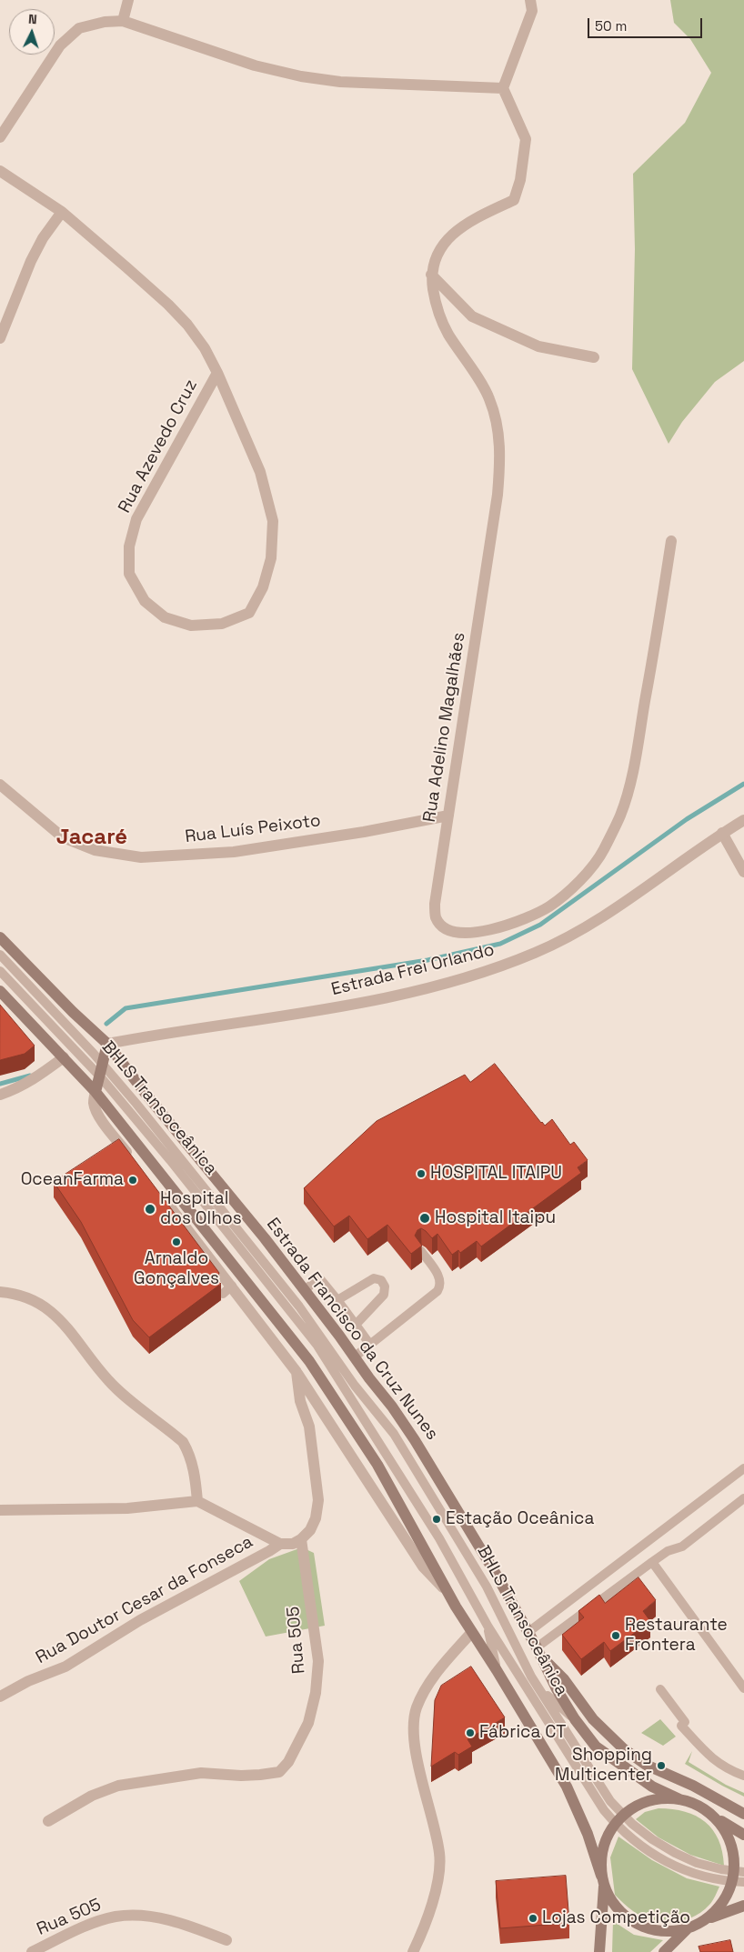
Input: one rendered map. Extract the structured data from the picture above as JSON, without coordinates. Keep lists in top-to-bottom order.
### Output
{
  "streets": {
    "main road": ["Estrada Francisco da Cruz Nunes"],
    "street": [
      "Rua Azevedo Cruz",
      "Rua Adelino Magalhães",
      "Rua Luís Peixoto",
      "Estrada Frei Orlando",
      "Rua Doutor Cesar da Fonseca",
      "Rua 505"
    ],
    "lane": ["BHLS Transoceânica"]
  },
  "crossings": [
    ["Rua Adelino Magalhães", "Rua Luís Peixoto"],
    ["Estrada Frei Orlando", "Estrada Francisco da Cruz Nunes"],
    ["Rua Doutor Cesar da Fonseca", "Rua 505"]
  ],
  "districts": ["Jacaré"],
  "places": [
    "HOSPITAL ITAIPU",
    "OceanFarma",
    "Hospital dos Olhos",
    "Hospital Itaipu",
    "Arnaldo Gonçalves",
    "Estação Oceânica",
    "Restaurante Frontera",
    "Fábrica CT",
    "Shopping Multicenter",
    "Lojas Competição"
  ],
  "scale_bar": "50 m",
  "north": "top"
}
